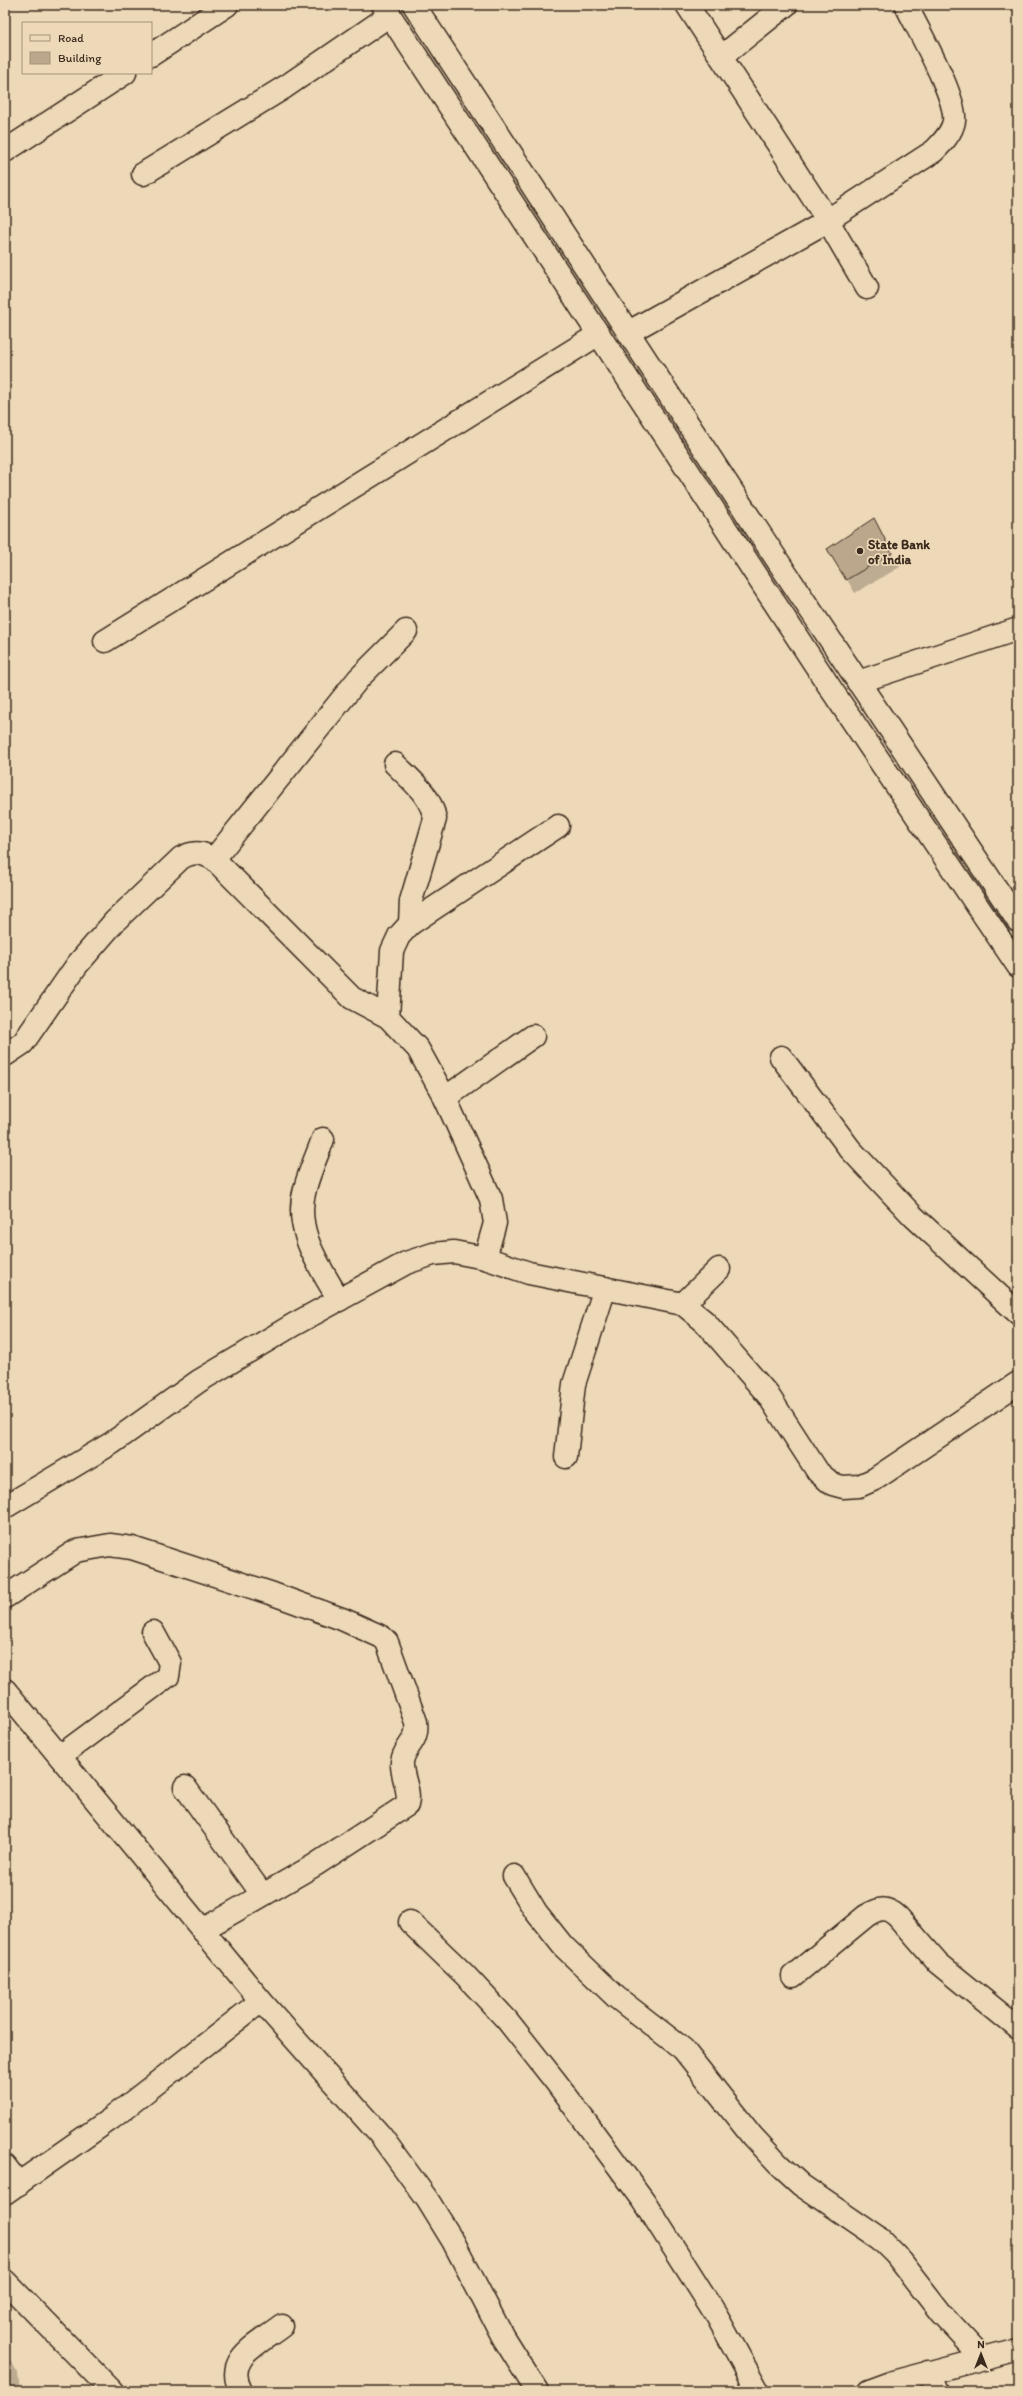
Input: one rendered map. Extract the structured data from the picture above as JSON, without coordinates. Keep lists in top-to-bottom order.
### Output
{
  "places": ["State Bank of India"],
  "legend": ["Road", "Building"],
  "north": "top"
}
